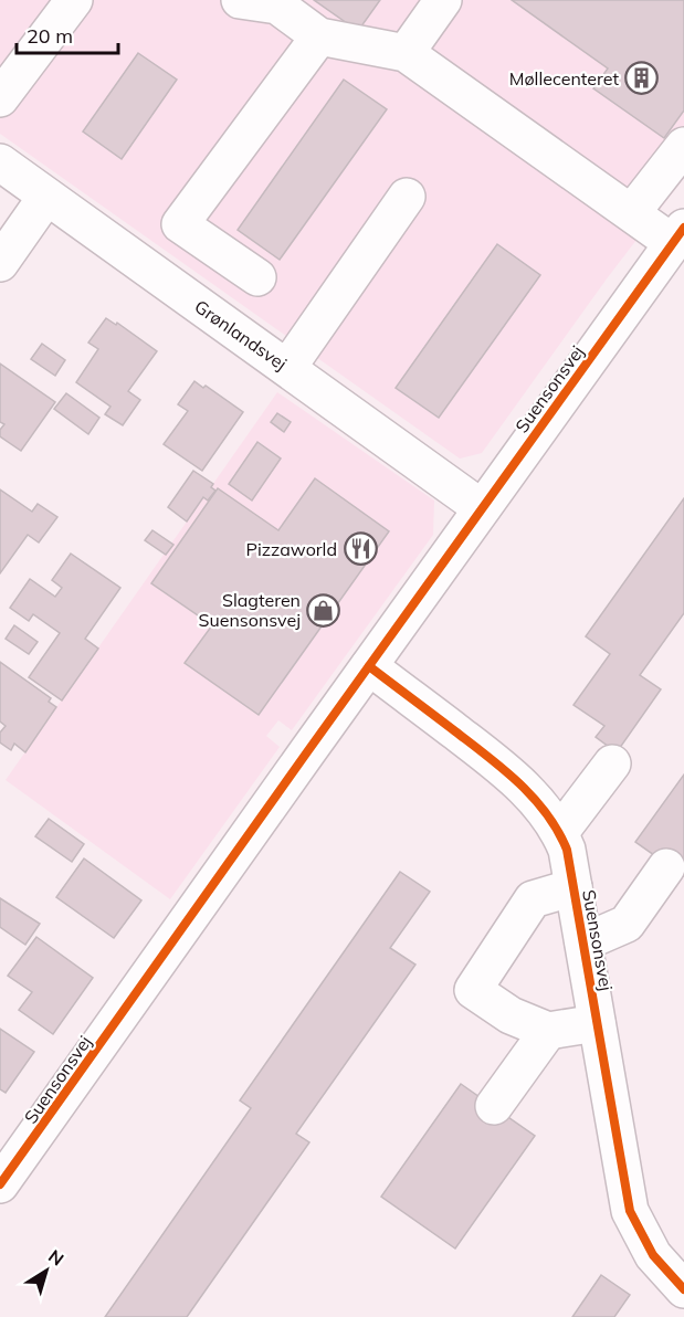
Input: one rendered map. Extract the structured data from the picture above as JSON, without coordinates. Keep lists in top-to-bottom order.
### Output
{
  "streets": {
    "street": ["Grønlandsvej", "Suensonsvej"]
  },
  "crossings": [
    ["Grønlandsvej", "Suensonsvej"]
  ],
  "places": {
    "building": ["Møllecenteret"],
    "restaurant": ["Pizzaworld"],
    "shop": ["Slagteren Suensonsvej"]
  },
  "scale_bar": "20 m",
  "north": "top right"
}
